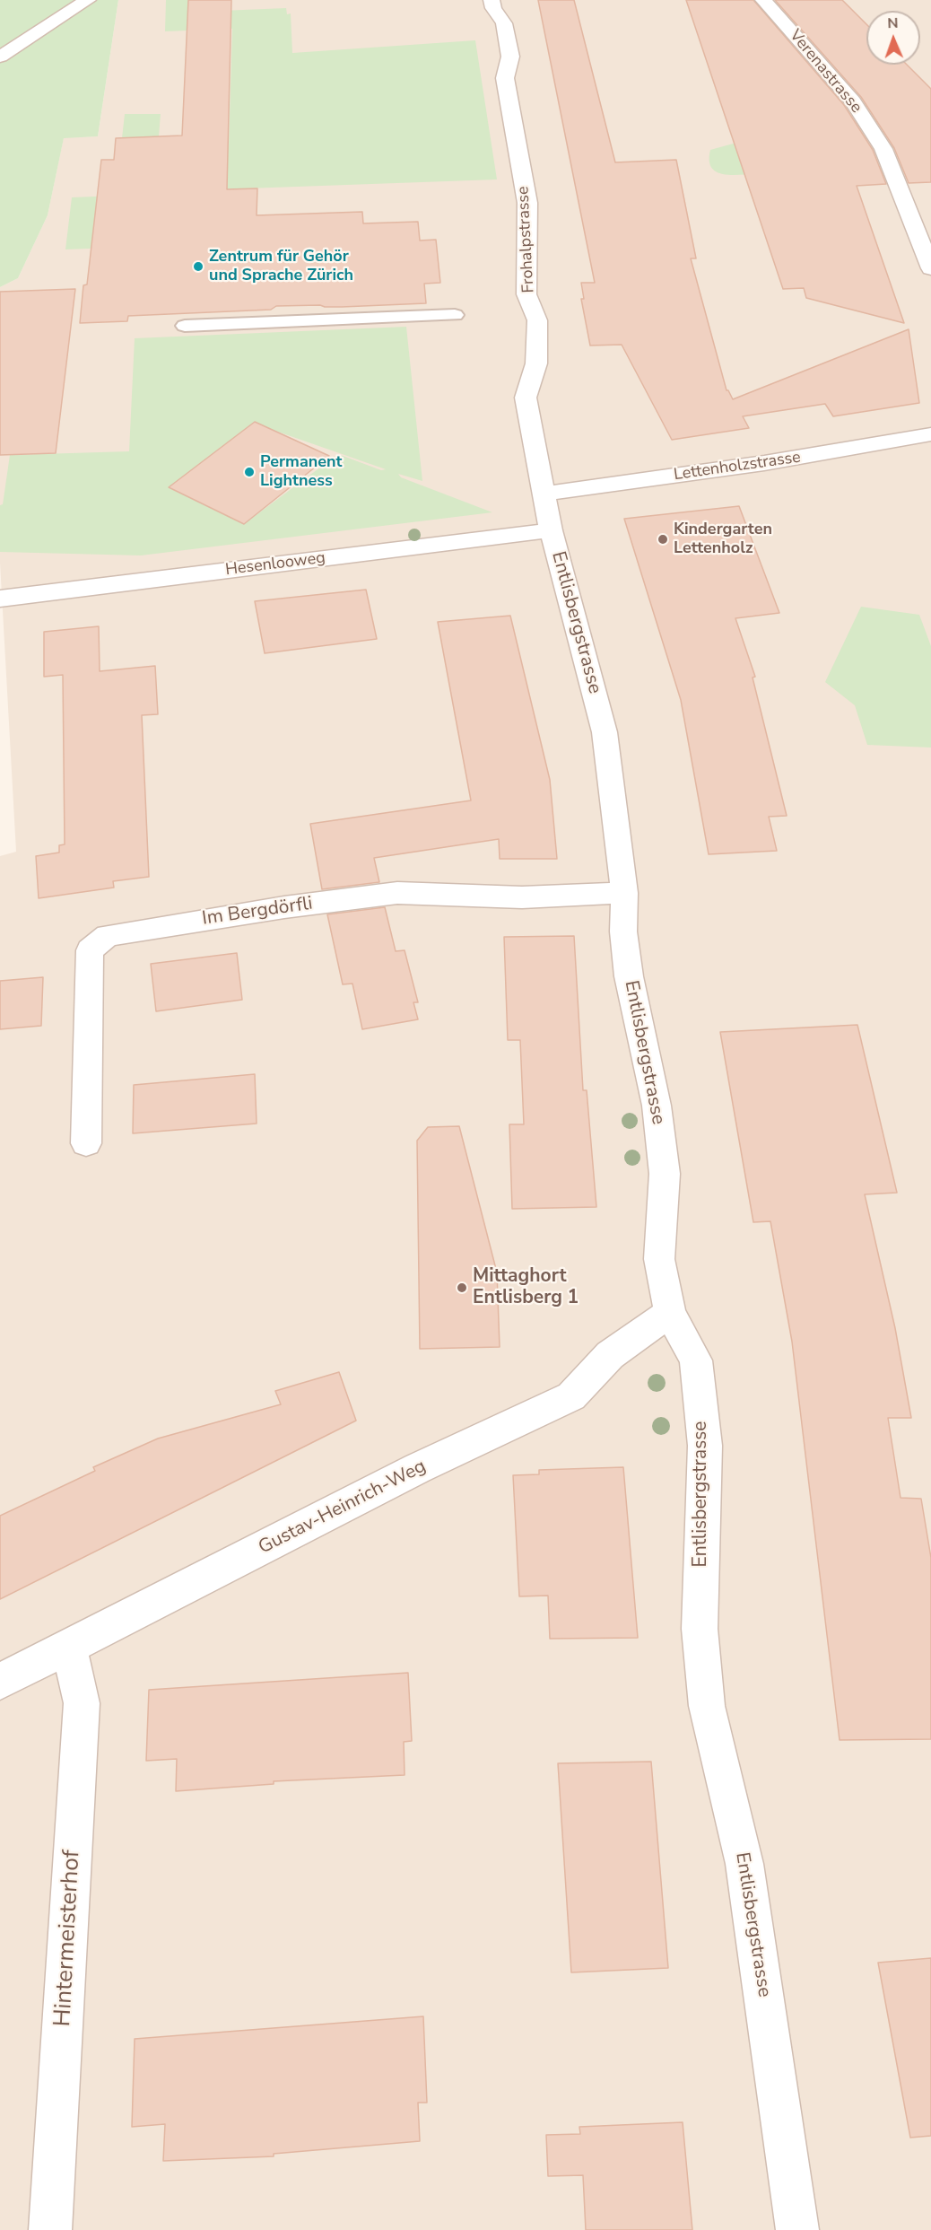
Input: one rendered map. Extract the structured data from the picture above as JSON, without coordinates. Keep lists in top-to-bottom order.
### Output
{
  "streets": {
    "street": [
      "Verenastrasse",
      "Frohalpstrasse",
      "Lettenholzstrasse",
      "Hesenlooweg",
      "Entlisbergstrasse",
      "Im Bergdörfli",
      "Gustav-Heinrich-Weg",
      "Hintermeisterhof"
    ]
  },
  "crossings": [
    ["Frohalpstrasse", "Lettenholzstrasse"],
    ["Frohalpstrasse", "Hesenlooweg"],
    ["Frohalpstrasse", "Entlisbergstrasse"],
    ["Lettenholzstrasse", "Hesenlooweg"],
    ["Lettenholzstrasse", "Entlisbergstrasse"],
    ["Hesenlooweg", "Entlisbergstrasse"],
    ["Entlisbergstrasse", "Im Bergdörfli"],
    ["Entlisbergstrasse", "Gustav-Heinrich-Weg"],
    ["Gustav-Heinrich-Weg", "Hintermeisterhof"]
  ],
  "places": [
    "Zentrum für Gehör und Sprache Zürich",
    "Permanent Lightness",
    "Kindergarten Lettenholz",
    "Mittaghort Entlisberg 1"
  ],
  "north": "top"
}
